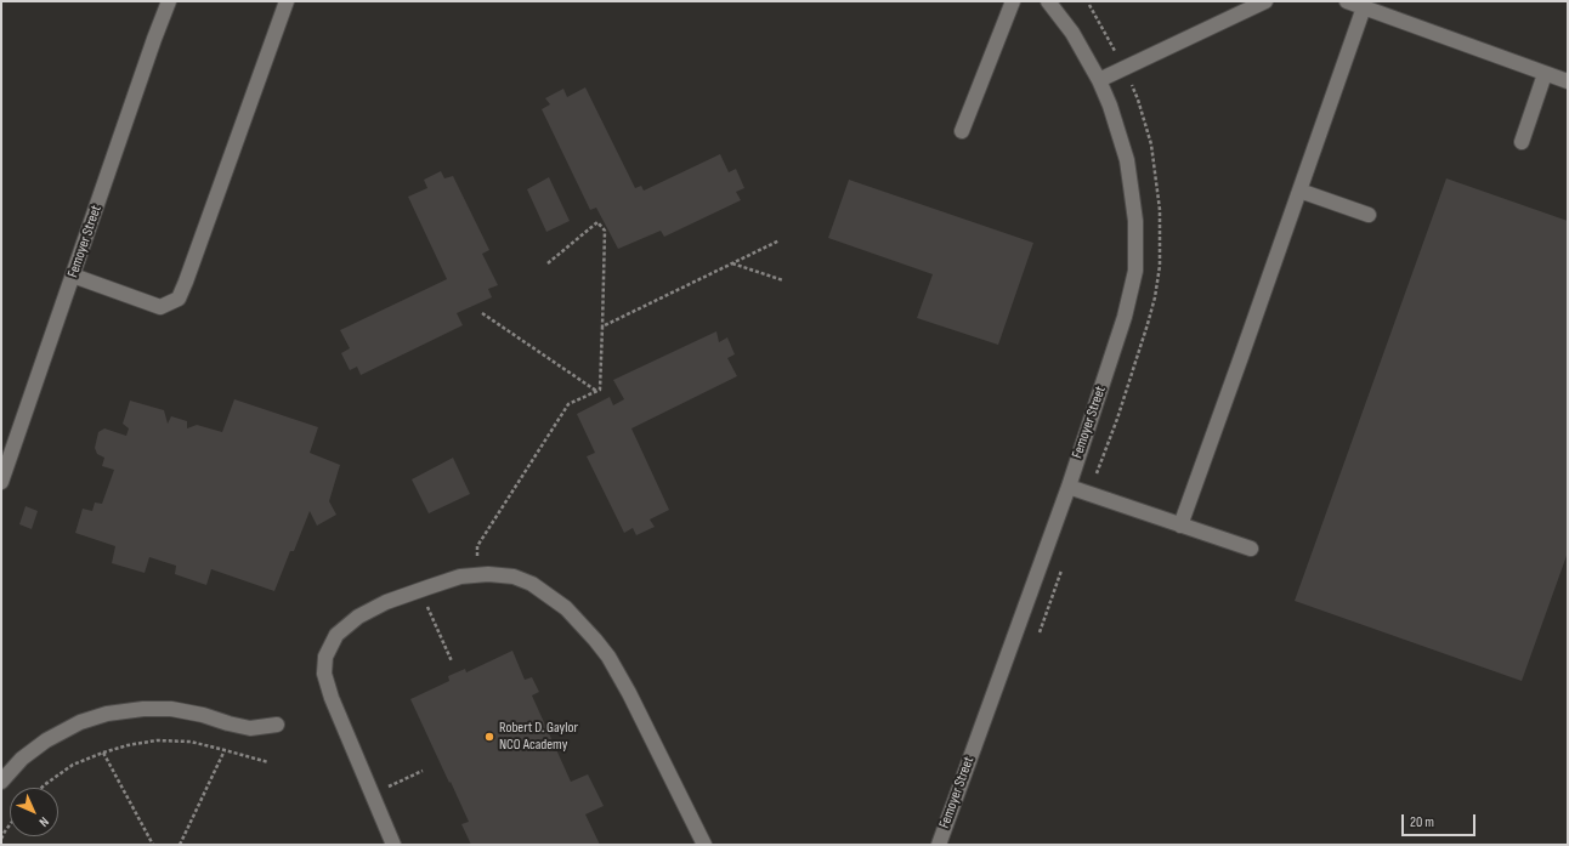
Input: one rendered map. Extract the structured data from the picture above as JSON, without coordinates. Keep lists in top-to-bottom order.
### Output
{
  "streets": {
    "street": ["Femoyer Street"]
  },
  "places": ["Robert D. Gaylor NCO Academy"],
  "scale_bar": "20 m",
  "north": "bottom right"
}
